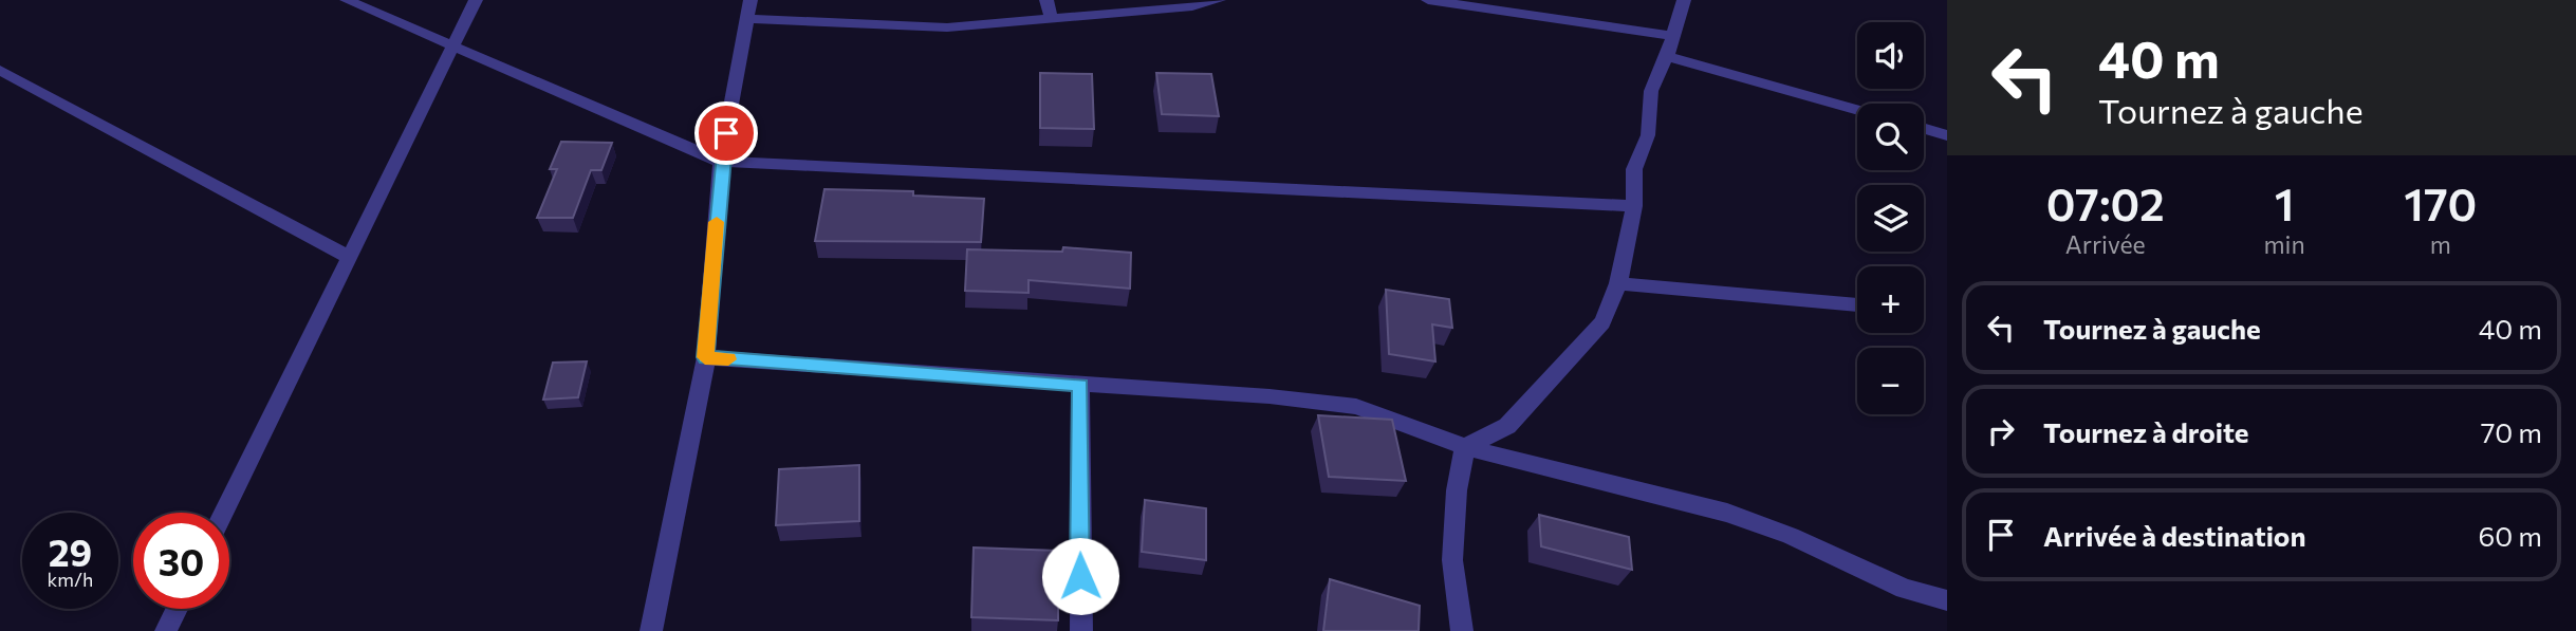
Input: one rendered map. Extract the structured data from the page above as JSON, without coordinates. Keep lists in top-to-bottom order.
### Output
{
  "page": {
    "turn": ["40 m", "Tournez à gauche"],
    "map_buttons": ["+", "−"],
    "eta": [
      "07:02",
      "Arrivée",
      "1",
      "min",
      "170",
      "m"
    ],
    "list": [
      {
        "name": "Tournez à gauche",
        "value": "40 m"
      },
      {
        "name": "Tournez à droite",
        "value": "70 m"
      },
      {
        "name": "Arrivée à destination",
        "value": "60 m"
      }
    ],
    "speed": "29 km/h",
    "limit": "30"
  }
}
